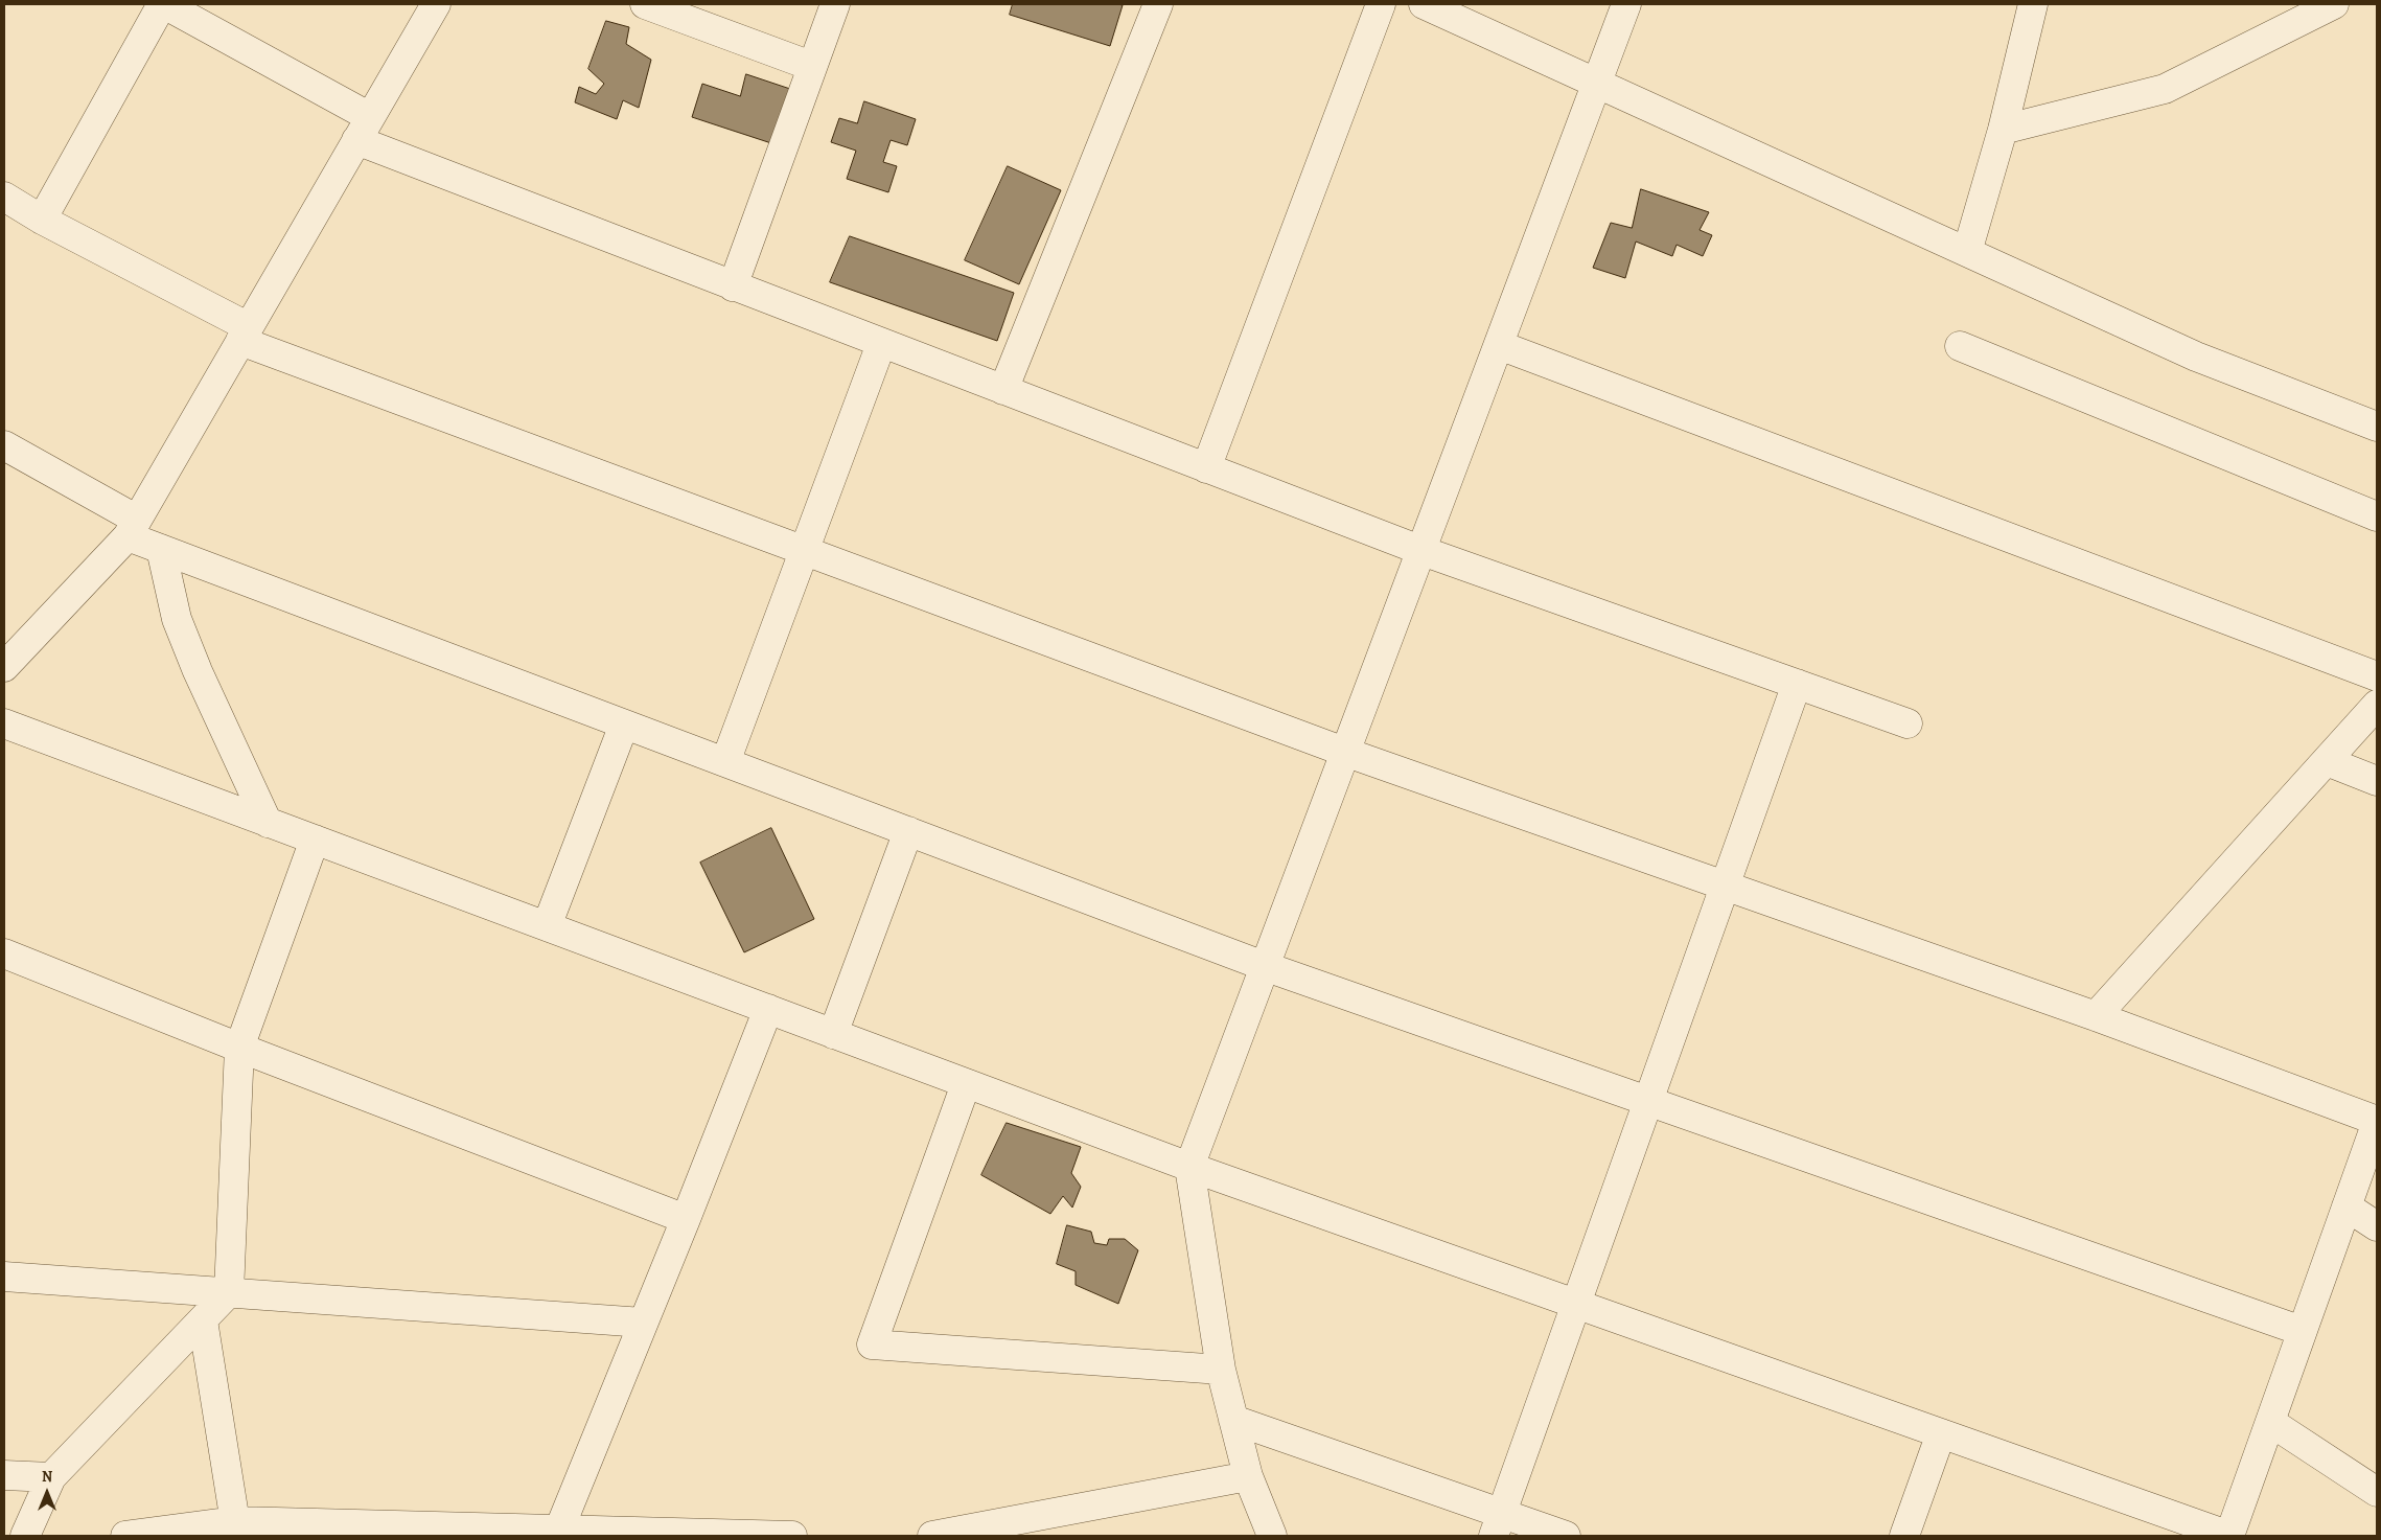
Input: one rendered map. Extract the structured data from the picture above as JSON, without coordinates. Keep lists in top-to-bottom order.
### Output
{
  "north": "top"
}
